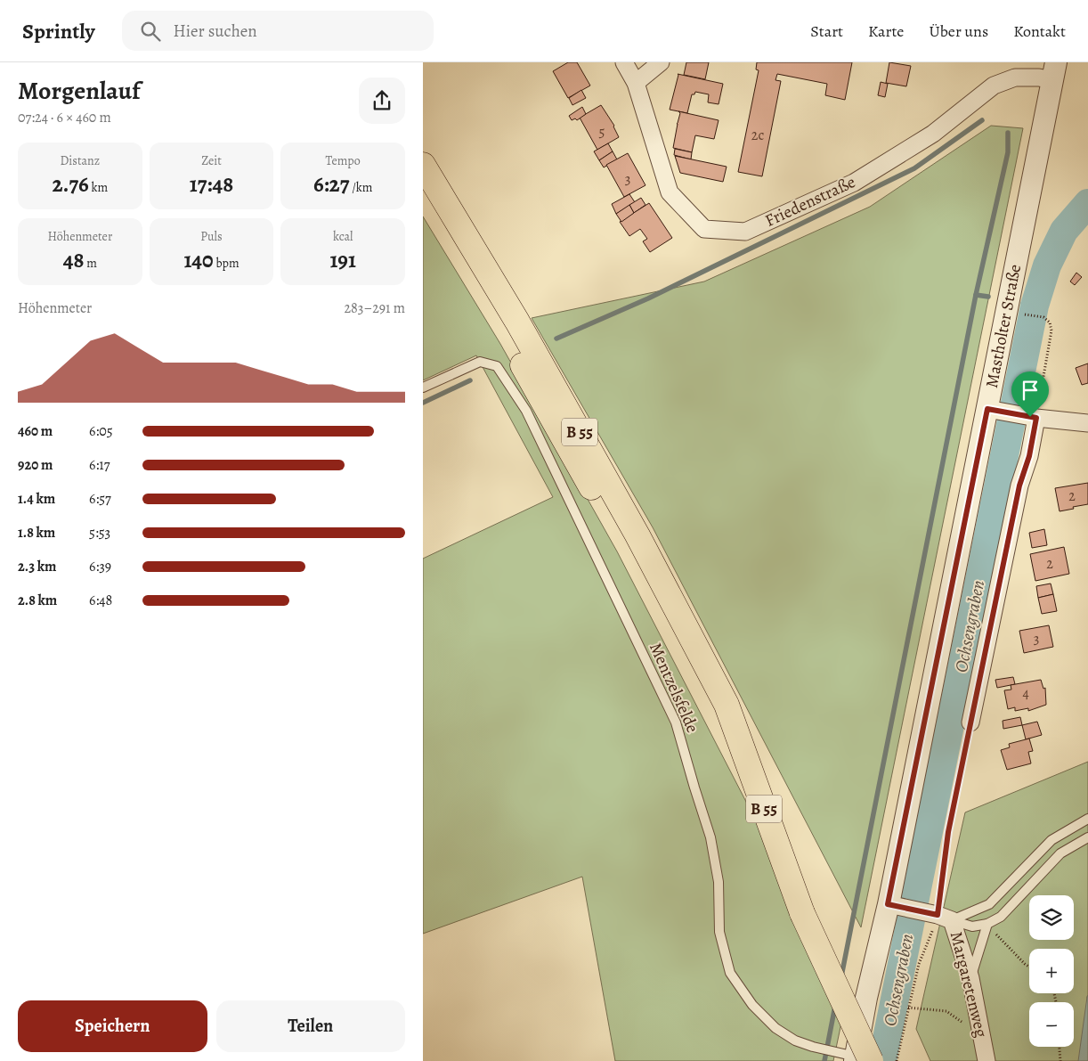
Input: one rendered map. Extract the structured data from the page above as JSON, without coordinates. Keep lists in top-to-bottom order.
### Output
{
  "streets": {
    "main road": ["B 55"],
    "street": ["Friedenstraße", "Mastholter Straße", "Margaretenweg"],
    "lane": ["Mentzelsfelde"]
  },
  "crossings": [
    ["Friedenstraße", "Mastholter Straße"],
    ["Mastholter Straße", "B 55"],
    ["Mastholter Straße", "Mentzelsfelde"],
    ["B 55", "Mentzelsfelde"]
  ],
  "water": ["Ochsengraben"],
  "house_numbers": [
    "5",
    "2c",
    "3",
    "2",
    "2",
    "3",
    "4"
  ],
  "page": {
    "header": "Sprintly",
    "search": "Hier suchen",
    "nav": [
      "Start",
      "Karte",
      "Über uns",
      "Kontakt"
    ],
    "heading": ["Morgenlauf", "07:24 · 6 × 460 m"],
    "stats": [
      ["Distanz", "2.76 km"],
      ["Zeit", "17:48"],
      ["Tempo", "6:27 /km"],
      ["Höhenmeter", "48 m"],
      ["Puls", "140 bpm"],
      ["kcal", "191"]
    ],
    "chart": ["Höhenmeter", "283–291 m"],
    "list": [
      {
        "name": "460 m",
        "note": "6:05"
      },
      {
        "name": "920 m",
        "note": "6:17"
      },
      {
        "name": "1.4 km",
        "note": "6:57"
      },
      {
        "name": "1.8 km",
        "note": "5:53"
      },
      {
        "name": "2.3 km",
        "note": "6:39"
      },
      {
        "name": "2.8 km",
        "note": "6:48"
      }
    ],
    "map_buttons": ["+", "−"],
    "buttons": ["Speichern", "Teilen"]
  }
}
